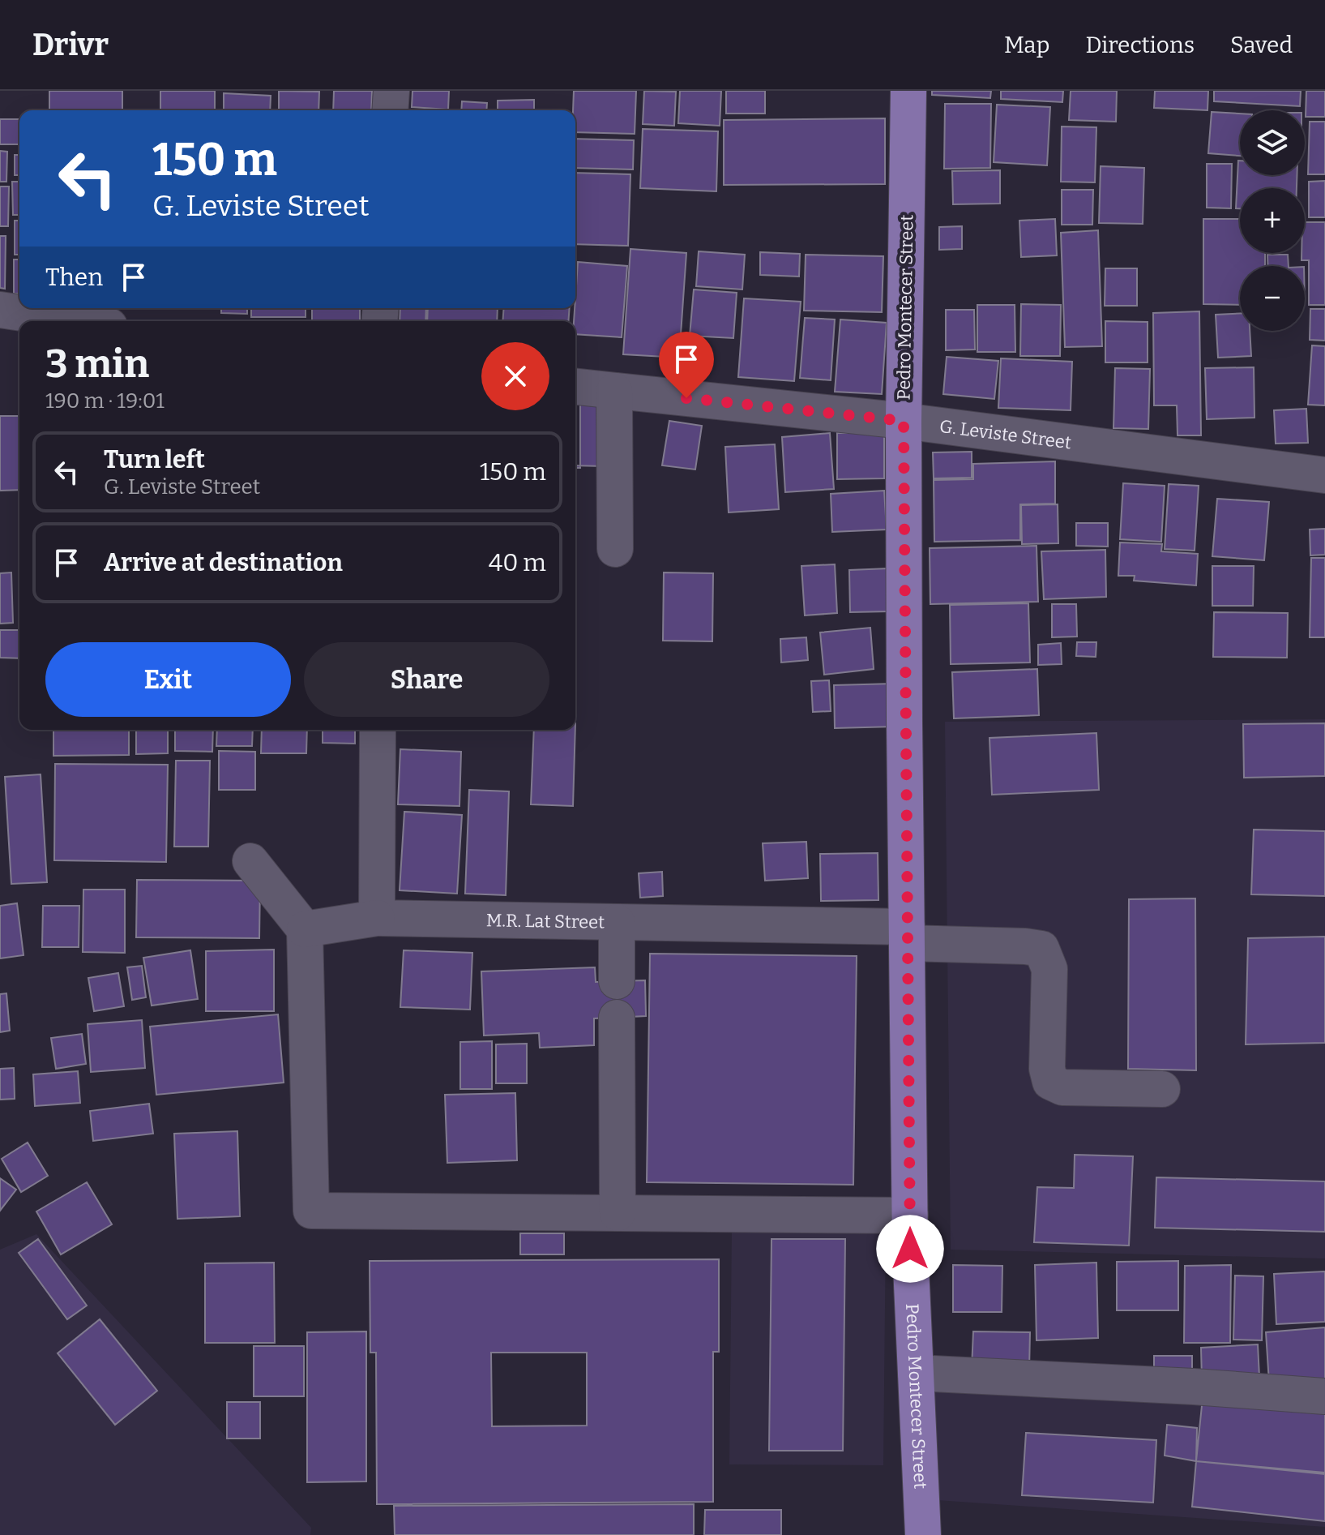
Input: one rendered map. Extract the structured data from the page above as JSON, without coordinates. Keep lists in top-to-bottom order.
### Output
{
  "streets": {
    "main road": ["Pedro Montecer Street"],
    "street": ["G. Leviste Street", "M.R. Lat Street"]
  },
  "crossings": [
    ["Pedro Montecer Street", "G. Leviste Street"],
    ["Pedro Montecer Street", "M.R. Lat Street"]
  ],
  "page": {
    "header": "Drivr",
    "nav": ["Map", "Directions", "Saved"],
    "map_buttons": ["+", "−"],
    "turn": ["150 m", "G. Leviste Street"],
    "then": "Then",
    "heading": ["3 min", "190 m · 19:01"],
    "list": [
      {
        "name": "Turn left",
        "note": "G. Leviste Street",
        "value": "150 m"
      },
      {
        "name": "Arrive at destination",
        "value": "40 m"
      }
    ],
    "buttons": ["Exit", "Share"]
  }
}
